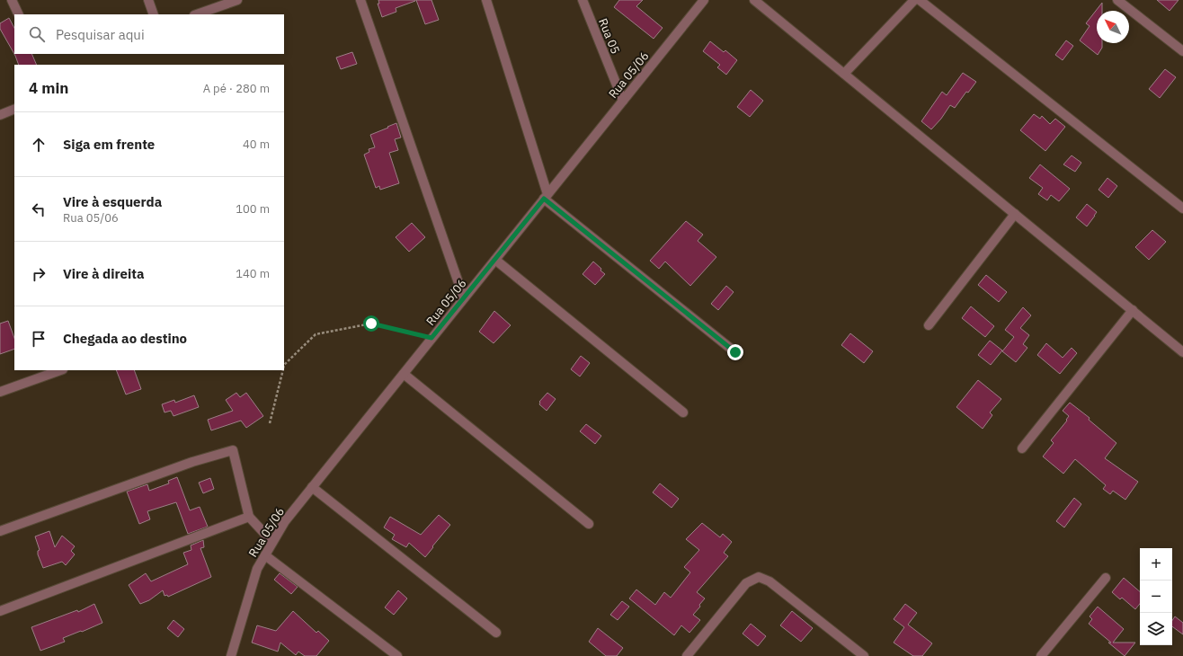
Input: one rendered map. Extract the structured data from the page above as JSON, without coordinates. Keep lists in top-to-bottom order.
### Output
{
  "streets": {
    "street": ["Rua 05", "Rua 05/06"]
  },
  "crossings": [
    ["Rua 05", "Rua 05/06"]
  ],
  "north": "top left",
  "page": {
    "search": "Pesquisar aqui",
    "heading": ["4 min", "A pé · 280 m"],
    "list": [
      ["Siga em frente", "40 m"],
      ["Vire à esquerda", "Rua 05/06", "100 m"],
      ["Vire à direita", "140 m"],
      "Chegada ao destino"
    ],
    "map_buttons": ["+", "−"]
  }
}
